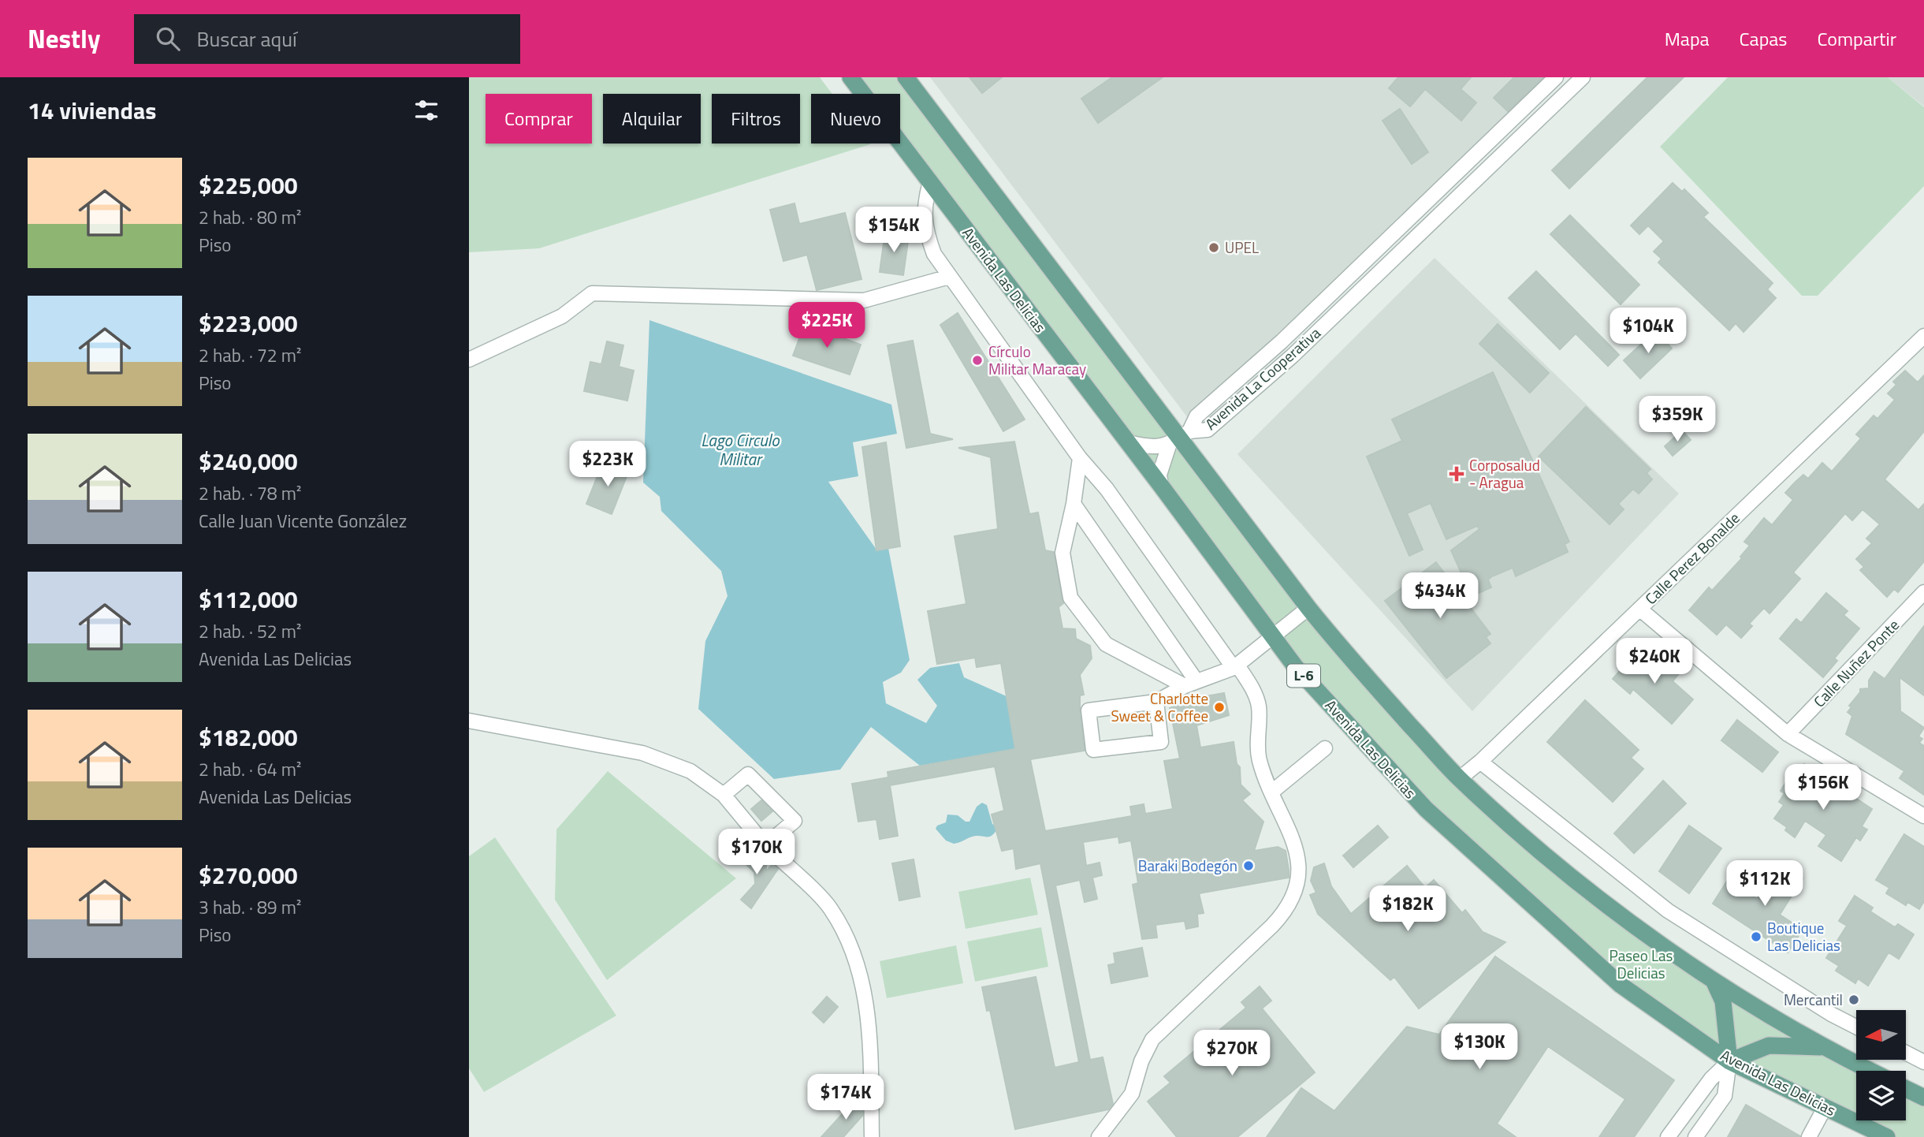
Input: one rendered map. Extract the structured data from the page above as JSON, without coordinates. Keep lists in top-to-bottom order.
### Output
{
  "streets": {
    "main road": ["Avenida Las Delicias", "L-6"],
    "street": ["Avenida La Cooperativa", "Calle Perez Bonalde", "Calle Nuñez Ponte"]
  },
  "water": ["Lago Circulo Militar"],
  "parks": ["Paseo Las Delicias"],
  "places": {
    "other": [
      "UPEL",
      "Círculo Militar Maracay",
      "Charlotte Sweet & Coffee",
      "Baraki Bodegón",
      "Boutique Las Delicias",
      "Mercantil"
    ],
    "health": ["Corposalud - Aragua"]
  },
  "north": "left",
  "page": {
    "header": "Nestly",
    "search": "Buscar aquí",
    "nav": ["Mapa", "Capas", "Compartir"],
    "heading": "14 viviendas",
    "chip": [
      "Comprar",
      "Alquilar",
      "Filtros",
      "Nuevo"
    ],
    "list": [
      {
        "name": "$225,000",
        "note": "2 hab. · 80 m² · Piso"
      },
      {
        "name": "$223,000",
        "note": "2 hab. · 72 m² · Piso"
      },
      {
        "name": "$240,000",
        "note": "2 hab. · 78 m² · Calle Juan Vicente González"
      },
      {
        "name": "$112,000",
        "note": "2 hab. · 52 m² · Avenida Las Delicias"
      },
      {
        "name": "$182,000",
        "note": "2 hab. · 64 m² · Avenida Las Delicias"
      },
      {
        "name": "$270,000",
        "note": "3 hab. · 89 m² · Piso"
      }
    ],
    "price": [
      "$154K",
      "$225K",
      "$104K",
      "$359K",
      "$223K",
      "$434K",
      "$240K",
      "$156K",
      "$170K",
      "$112K",
      "$182K",
      "$130K",
      "$270K",
      "$174K"
    ]
  }
}
